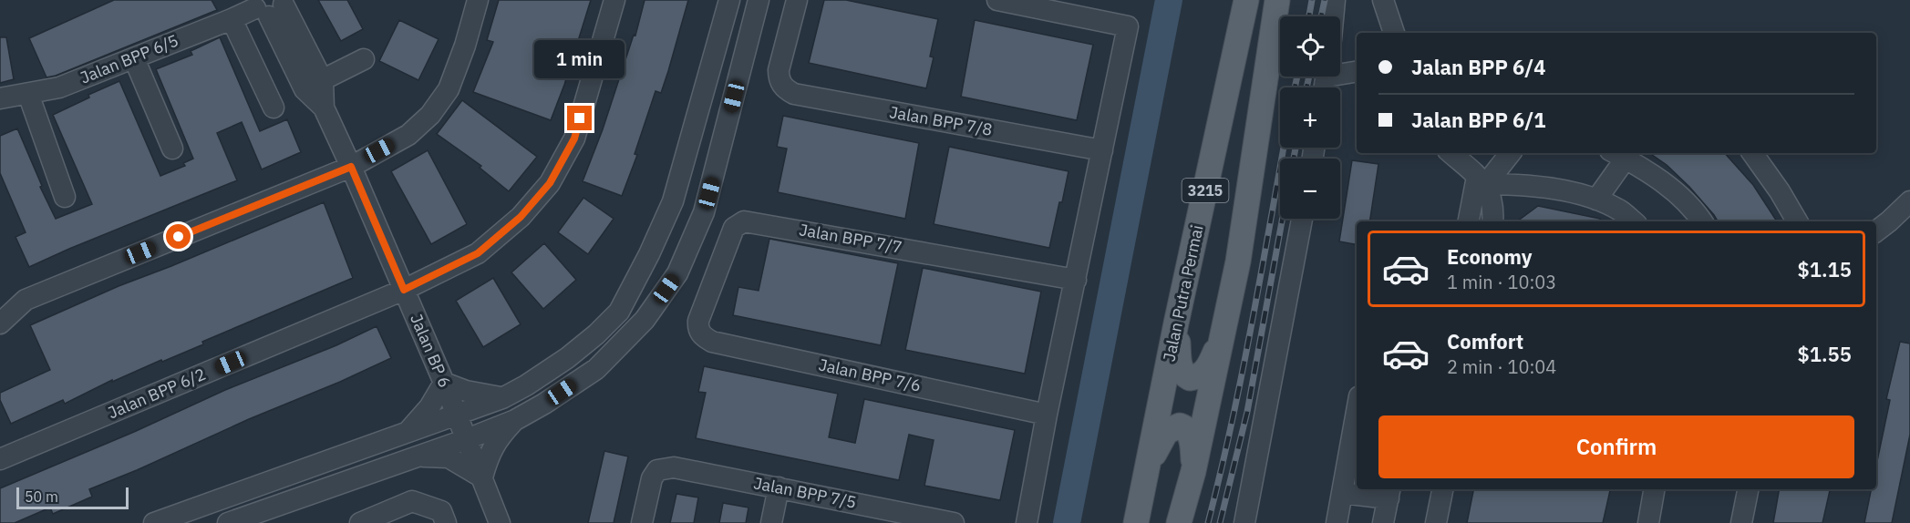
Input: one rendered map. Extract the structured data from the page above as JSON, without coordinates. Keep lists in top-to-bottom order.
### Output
{
  "streets": {
    "main road": ["3215", "Jalan Putra Permai"],
    "street": [
      "Jalan BPP 6/5",
      "Jalan BPP 7/8",
      "Jalan BPP 7/7",
      "Jalan BP 6",
      "Jalan BPP 7/6",
      "Jalan BPP 6/2",
      "Jalan BPP 7/5"
    ]
  },
  "crossings": [
    ["Jalan BPP 7/7", "Jalan BPP 7/6"],
    ["Jalan BP 6", "Jalan BPP 6/2"]
  ],
  "scale_bar": "50 m",
  "page": {
    "map_buttons": ["+", "−"],
    "banner": ["Jalan BPP 6/4", "Jalan BPP 6/1"],
    "bubble": "1 min",
    "list": [
      {
        "name": "Economy",
        "note": "1 min · 10:03",
        "value": "$1.15"
      },
      {
        "name": "Comfort",
        "note": "2 min · 10:04",
        "value": "$1.55"
      }
    ],
    "buttons": "Confirm",
    "scale": "50 m"
  }
}
